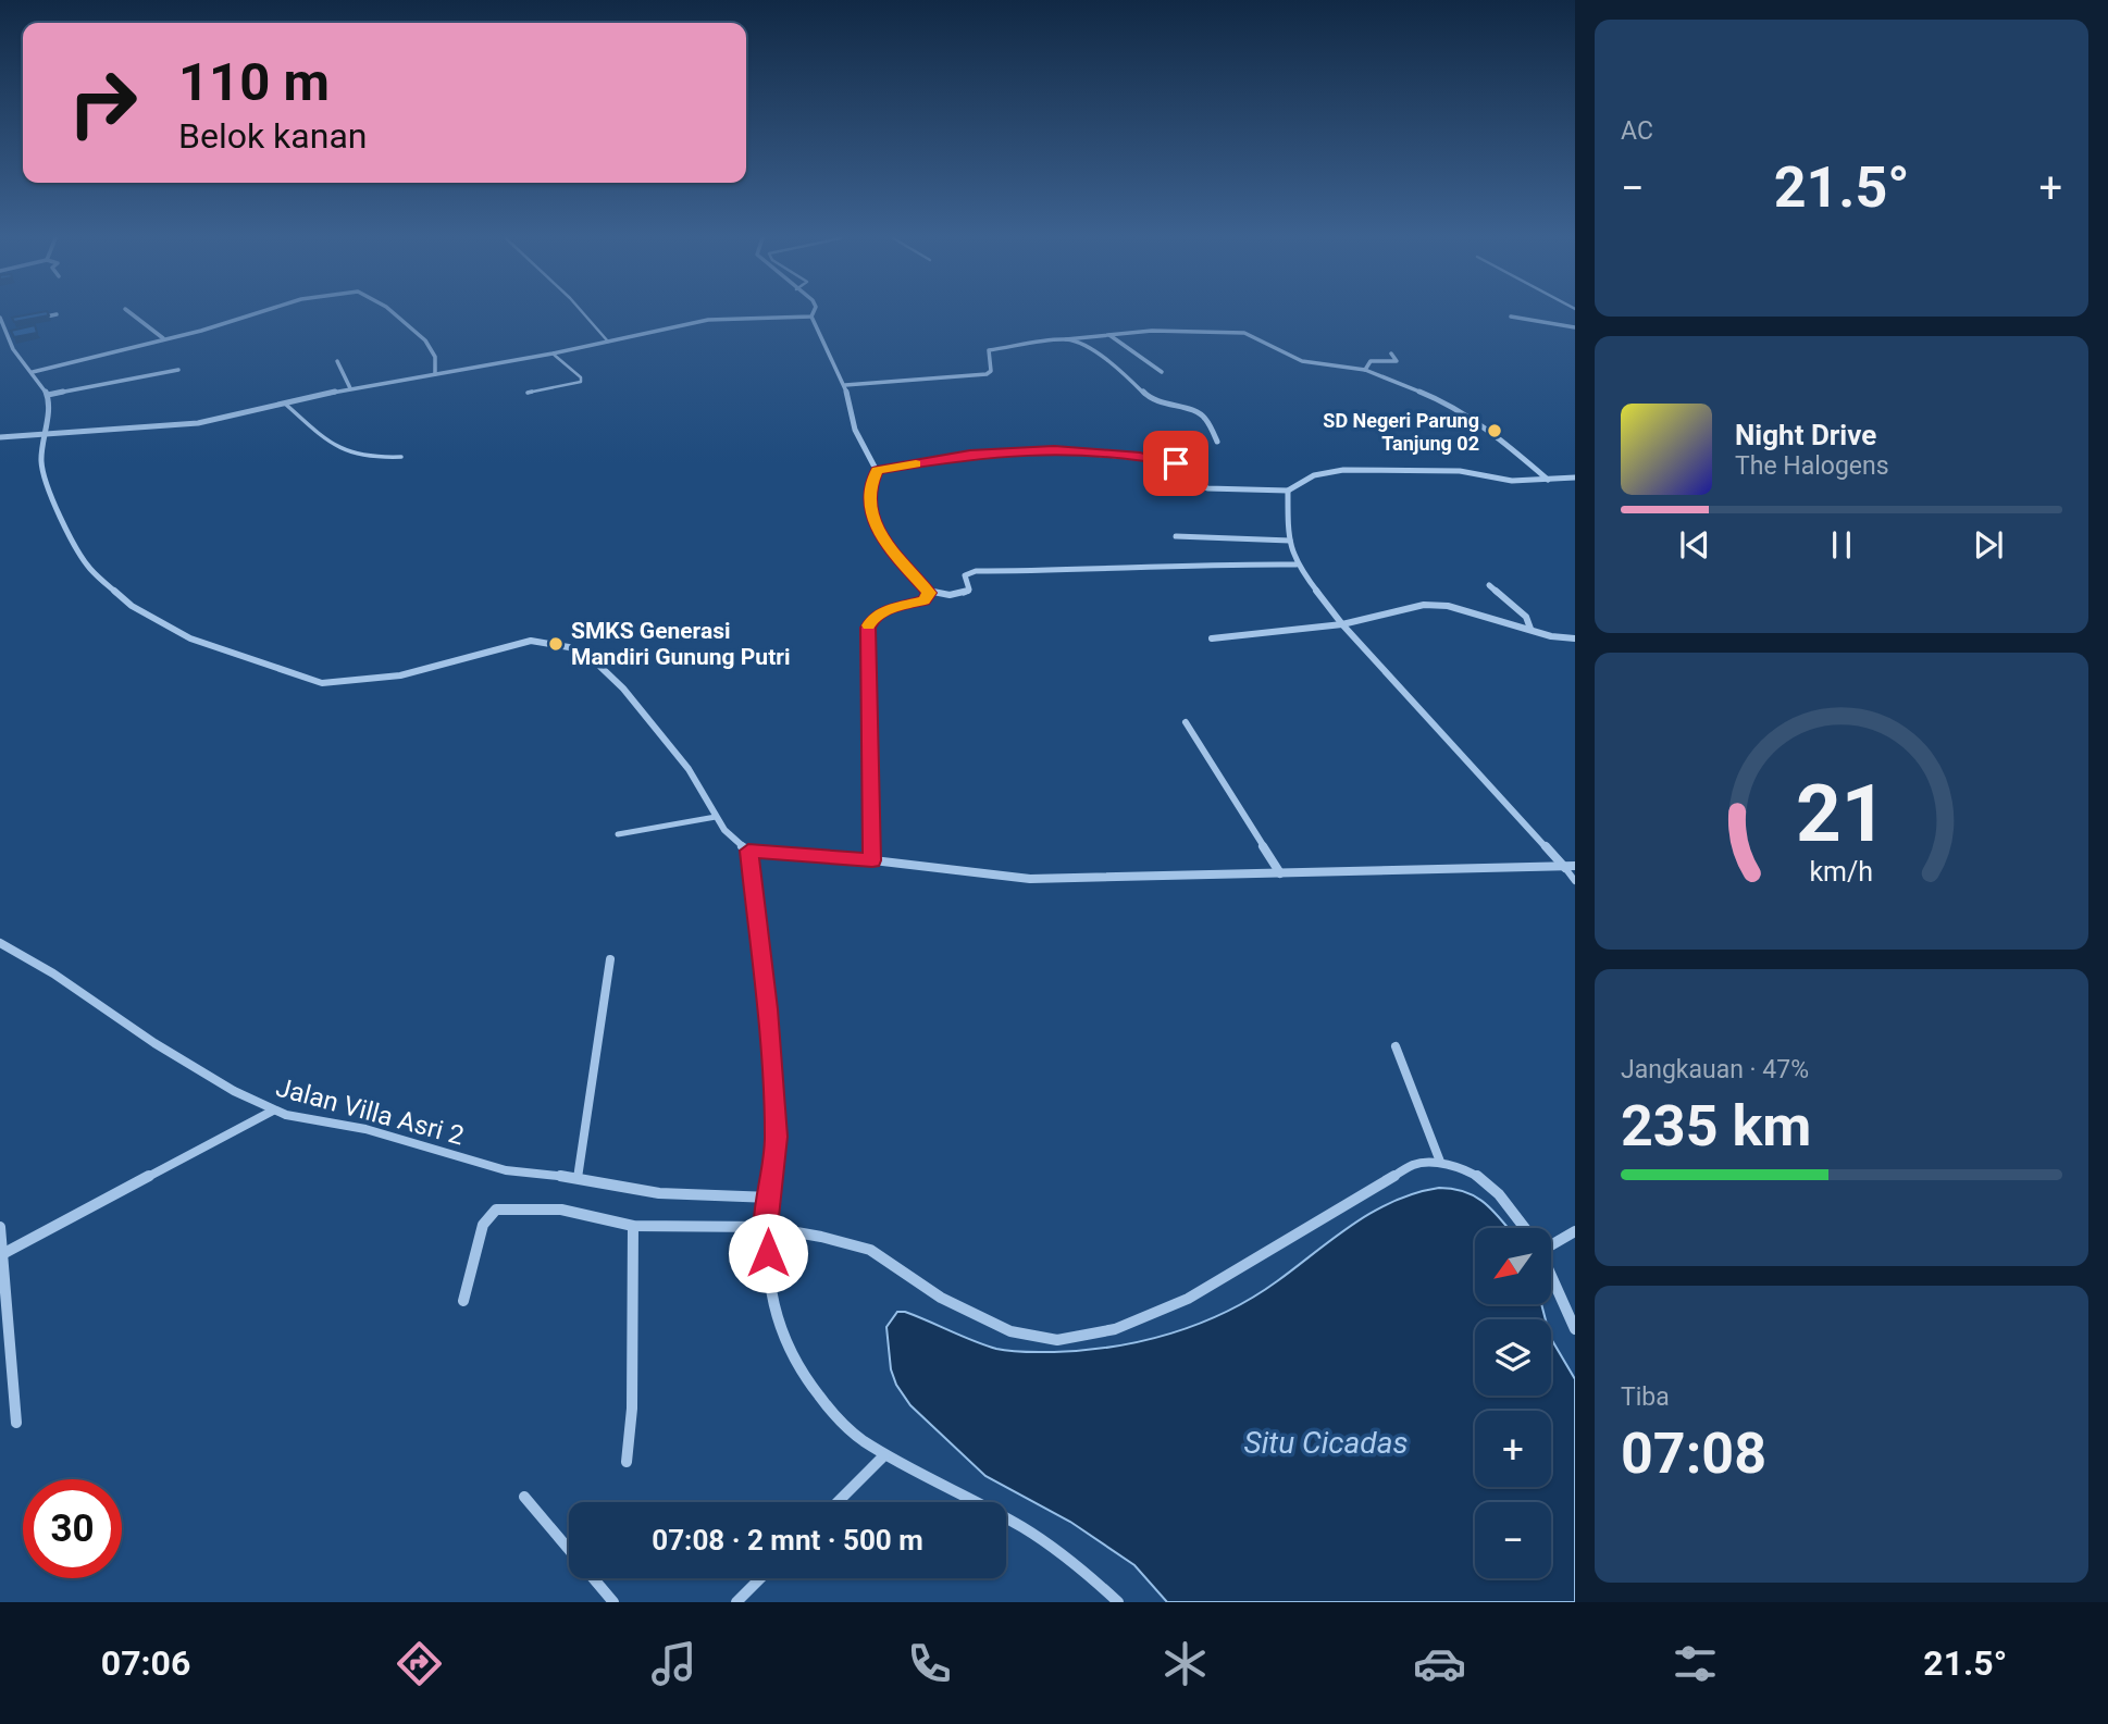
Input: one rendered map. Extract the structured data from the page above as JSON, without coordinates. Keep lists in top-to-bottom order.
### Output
{
  "streets": {
    "street": ["Jalan Villa Asri 2"]
  },
  "water": ["Situ Cicadas"],
  "places": ["SD Negeri Parung Tanjung 02", "SMKS Generasi Mandiri Gunung Putri"],
  "north": "bottom left",
  "page": {
    "tile": [
      "AC",
      ["Jangkauan · 47%", "235 km"],
      ["Tiba", "07:08"]
    ],
    "turn": ["110 m", "Belok kanan"],
    "heat": ["−", "21.5°", "+"],
    "song": ["Night Drive", "The Halogens"],
    "map_buttons": ["+", "−"],
    "limit": "30",
    "trip": "07:08 · 2 mnt · 500 m",
    "tabs": ["07:06", "21.5°"],
    "gauge": ["21", "km/h"]
  }
}
